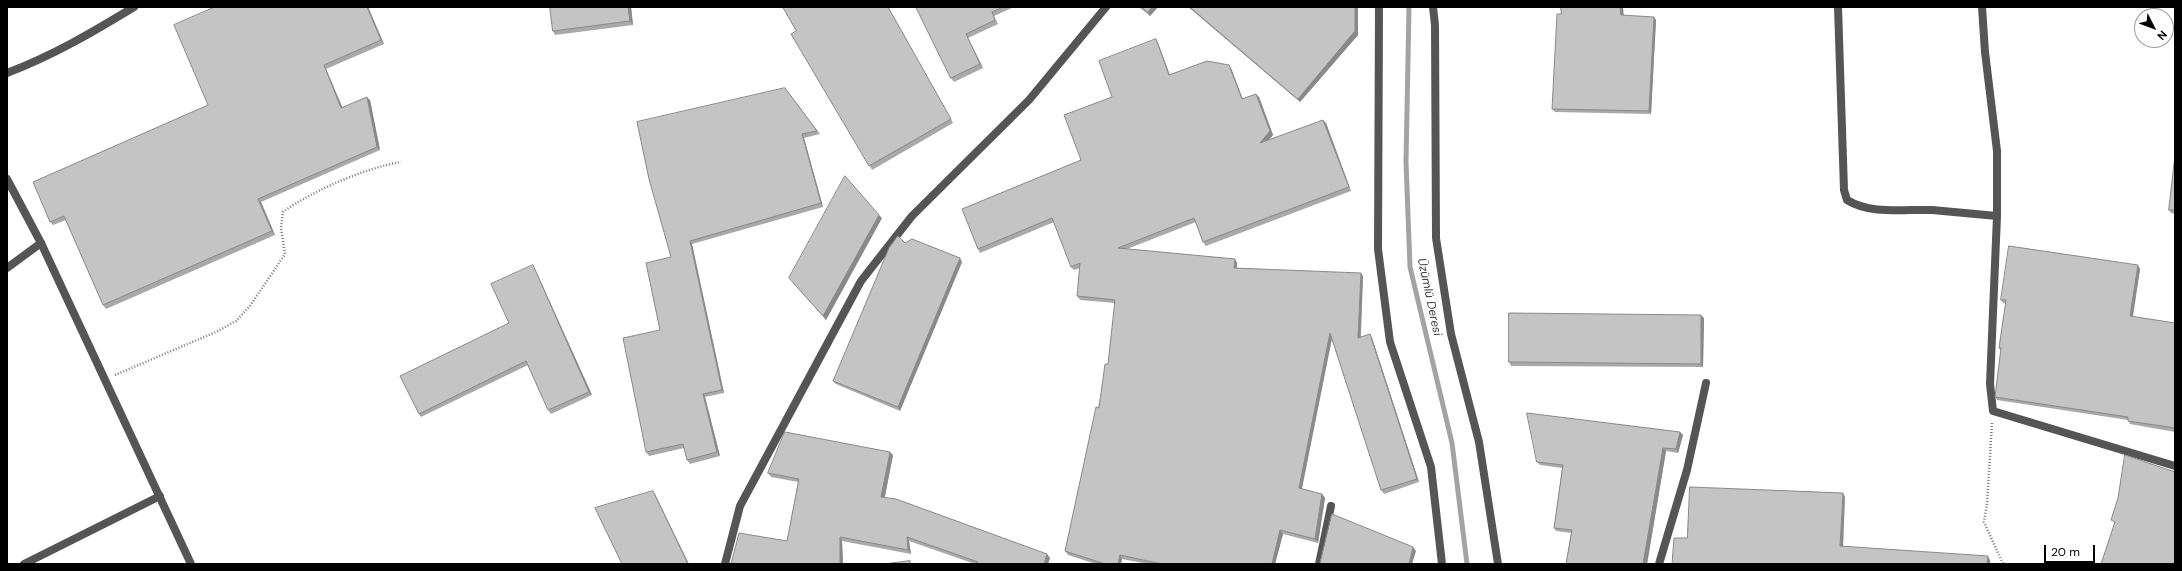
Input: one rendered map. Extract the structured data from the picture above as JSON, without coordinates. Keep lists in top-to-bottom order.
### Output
{
  "water": ["Üzümlü Deresi"],
  "scale_bar": "20 m",
  "north": "bottom right"
}
